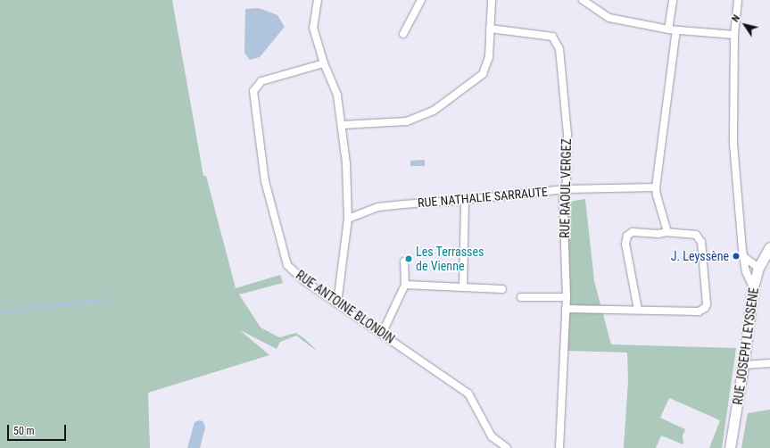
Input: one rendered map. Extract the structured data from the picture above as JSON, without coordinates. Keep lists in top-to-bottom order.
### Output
{
  "streets": {
    "street": [
      "RUE RAOUL VERGEZ",
      "RUE NATHALIE SARRAUTE",
      "RUE ANTOINE BLONDIN",
      "RUE JOSEPH LEYSSENE"
    ]
  },
  "crossings": [
    ["RUE RAOUL VERGEZ", "RUE NATHALIE SARRAUTE"]
  ],
  "places": ["J. Leyssène", "Les Terrasses de Vienne"],
  "scale_bar": "50 m",
  "north": "top left"
}
